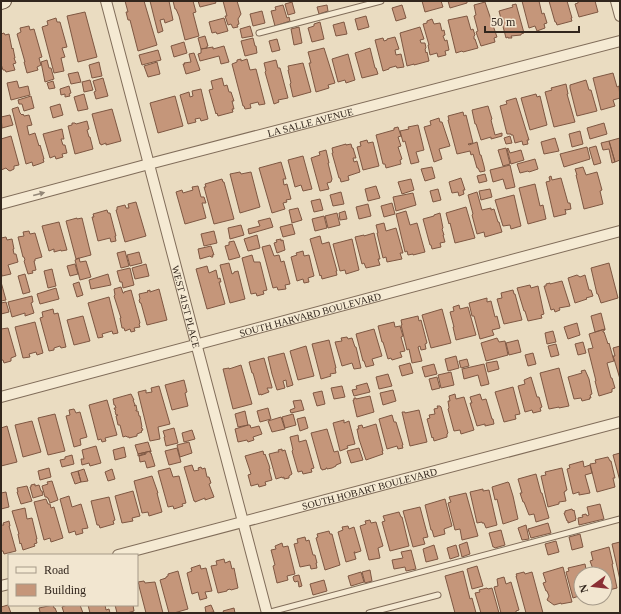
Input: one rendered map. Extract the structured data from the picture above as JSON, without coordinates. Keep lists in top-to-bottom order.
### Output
{
  "streets": {
    "street": [
      "LA SALLE AVENUE",
      "WEST 41ST PLACE",
      "SOUTH HARVARD BOULEVARD",
      "SOUTH HOBART BOULEVARD"
    ]
  },
  "crossings": [
    ["LA SALLE AVENUE", "WEST 41ST PLACE"],
    ["WEST 41ST PLACE", "SOUTH HARVARD BOULEVARD"],
    ["WEST 41ST PLACE", "SOUTH HOBART BOULEVARD"]
  ],
  "legend": ["Road", "Building"],
  "scale_bar": "50 m",
  "north": "left"
}
